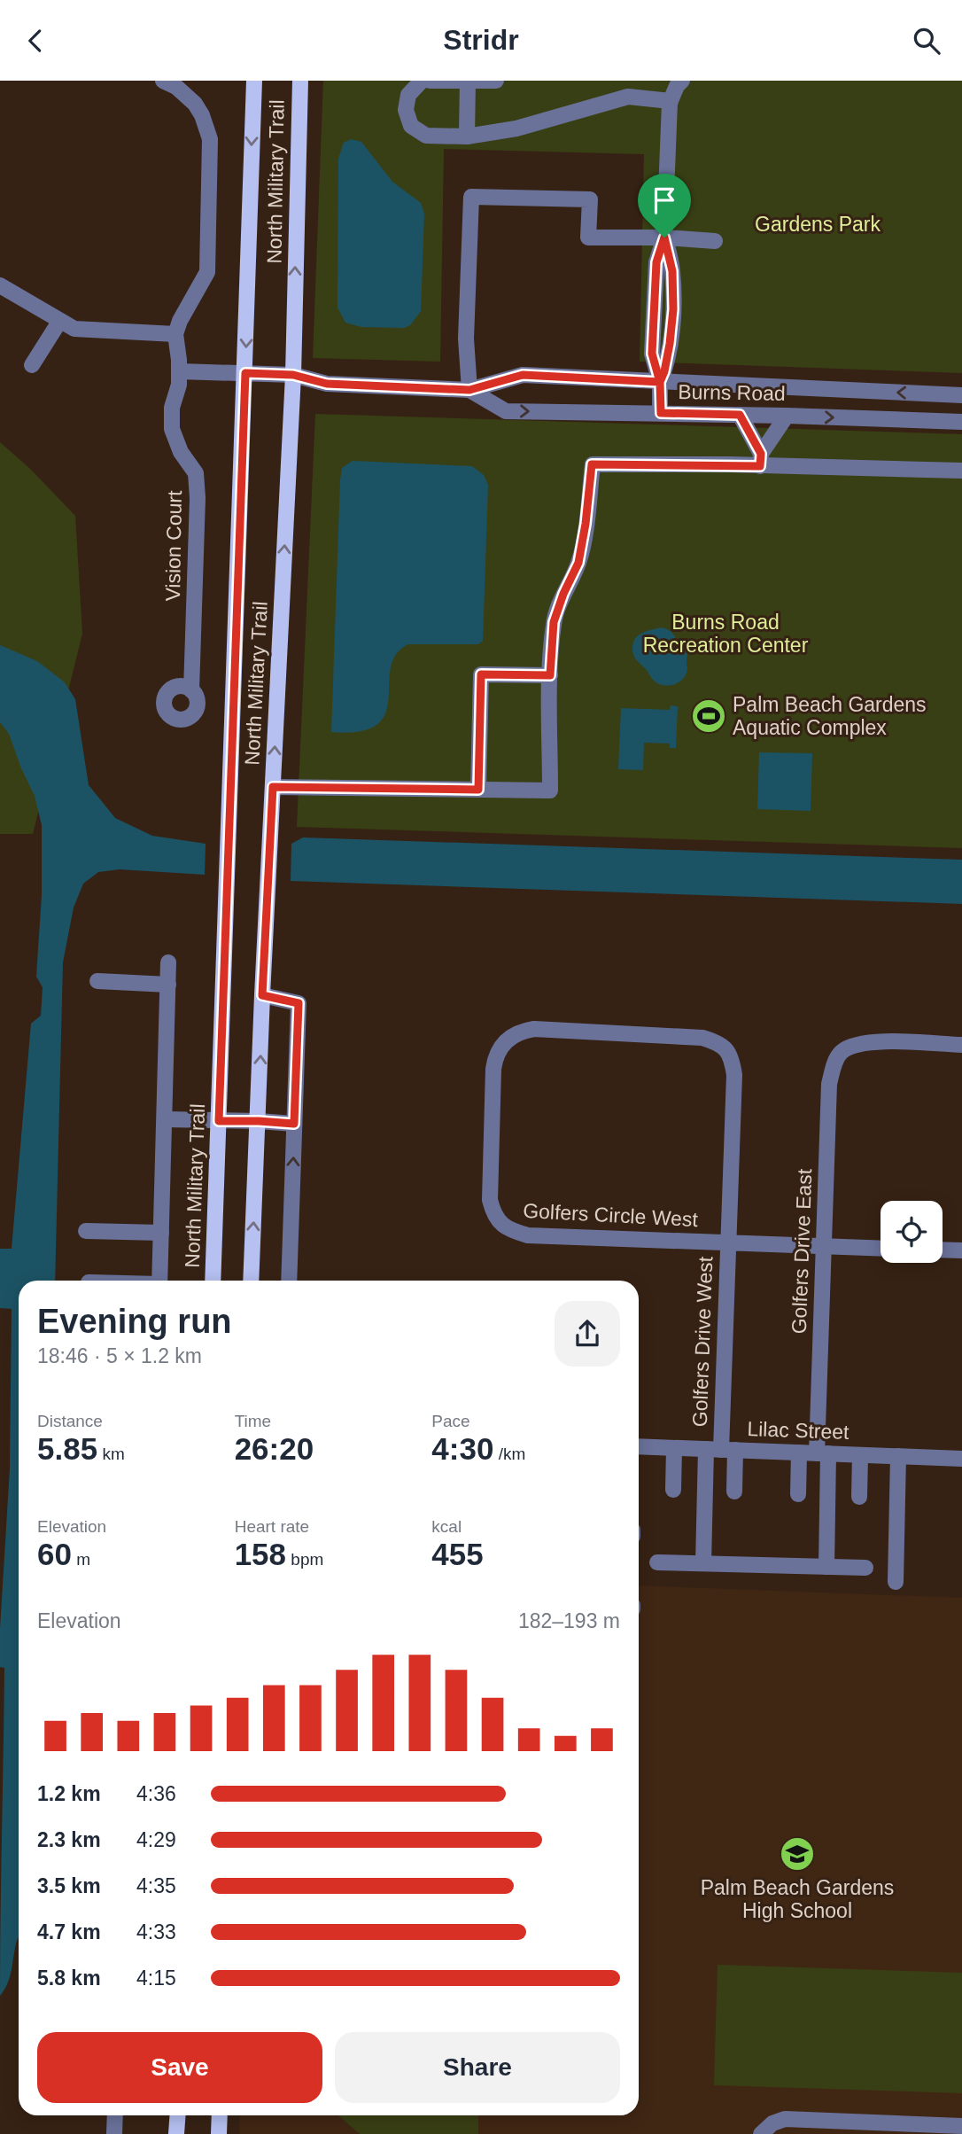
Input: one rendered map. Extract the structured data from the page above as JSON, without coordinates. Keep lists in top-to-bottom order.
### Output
{
  "streets": {
    "main road": ["North Military Trail"],
    "street": [
      "Burns Road",
      "Vision Court",
      "Golfers Circle West",
      "Golfers Drive East",
      "Golfers Drive West",
      "Lilac Street"
    ]
  },
  "crossings": [
    ["North Military Trail", "Burns Road"],
    ["Burns Road", "Vision Court"],
    ["Golfers Circle West", "Golfers Drive East"],
    ["Golfers Circle West", "Golfers Drive West"],
    ["Golfers Drive East", "Lilac Street"],
    ["Golfers Drive West", "Lilac Street"]
  ],
  "parks": ["Gardens Park", "Burns Road Recreation Center"],
  "places": {
    "sports": ["Palm Beach Gardens Aquatic Complex"],
    "school or university": ["Palm Beach Gardens High School"]
  },
  "page": {
    "header": "Stridr",
    "heading": ["Evening run", "18:46 · 5 × 1.2 km"],
    "stats": [
      ["Distance", "5.85 km"],
      ["Time", "26:20"],
      ["Pace", "4:30 /km"],
      ["Elevation", "60 m"],
      ["Heart rate", "158 bpm"],
      ["kcal", "455"]
    ],
    "chart": ["Elevation", "182–193 m"],
    "list": [
      {
        "name": "1.2 km",
        "note": "4:36"
      },
      {
        "name": "2.3 km",
        "note": "4:29"
      },
      {
        "name": "3.5 km",
        "note": "4:35"
      },
      {
        "name": "4.7 km",
        "note": "4:33"
      },
      {
        "name": "5.8 km",
        "note": "4:15"
      }
    ],
    "buttons": ["Save", "Share"]
  }
}
